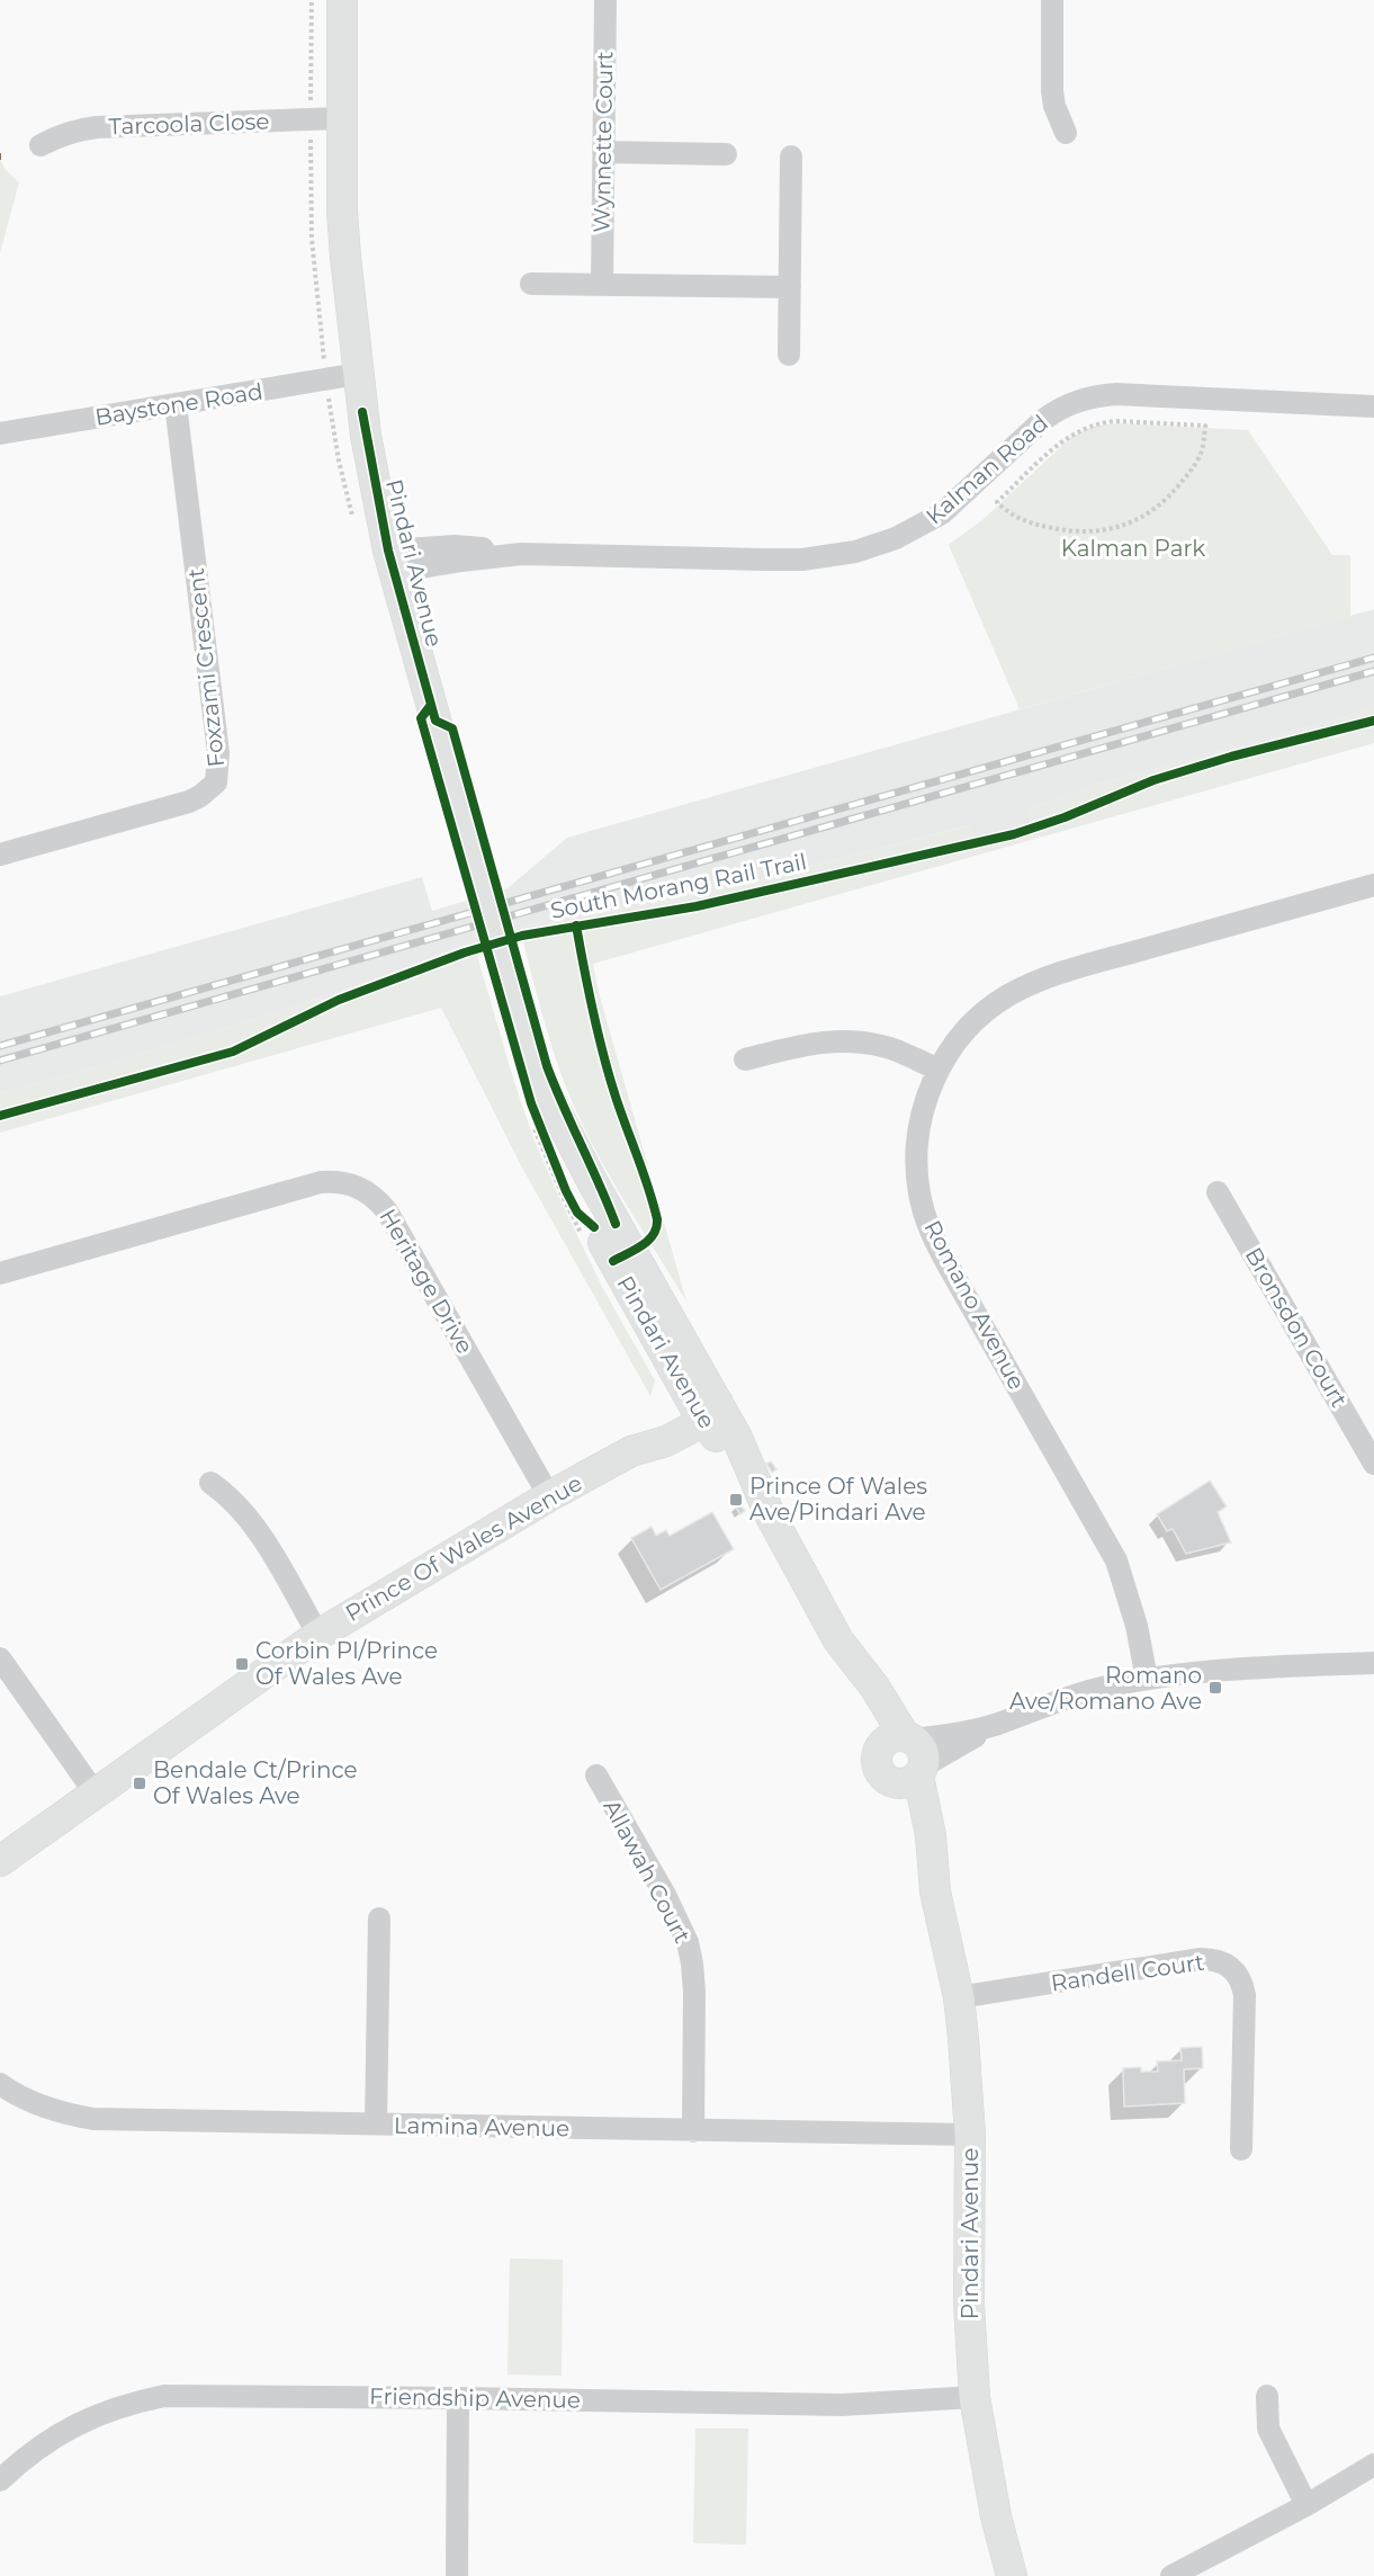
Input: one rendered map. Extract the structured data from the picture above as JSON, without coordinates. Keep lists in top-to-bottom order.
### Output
{
  "streets": {
    "street": [
      "Tarcoola Close",
      "Wynnette Court",
      "Baystone Road",
      "Kalman Road",
      "Pindari Avenue",
      "Foxzami Crescent",
      "Heritage Drive",
      "Romano Avenue",
      "Bronsdon Court",
      "Prince Of Wales Avenue",
      "Allawah Court",
      "Randell Court",
      "Lamina Avenue",
      "Friendship Avenue"
    ],
    "cycle path": ["South Morang Rail Trail"]
  },
  "crossings": [
    ["Tarcoola Close", "Pindari Avenue"],
    ["Baystone Road", "Pindari Avenue"],
    ["Baystone Road", "Foxzami Crescent"],
    ["Kalman Road", "Pindari Avenue"],
    ["Pindari Avenue", "Prince Of Wales Avenue"],
    ["Pindari Avenue", "Randell Court"],
    ["Pindari Avenue", "Lamina Avenue"],
    ["Pindari Avenue", "Friendship Avenue"],
    ["Heritage Drive", "Prince Of Wales Avenue"],
    ["Allawah Court", "Lamina Avenue"]
  ],
  "parks": ["Kalman Park"],
  "places": {
    "transit": [
      "Prince Of Wales Ave/Pindari Ave",
      "Corbin Pl/Prince Of Wales Ave",
      "Romano Ave/Romano Ave",
      "Bendale Ct/Prince Of Wales Ave"
    ]
  }
}
